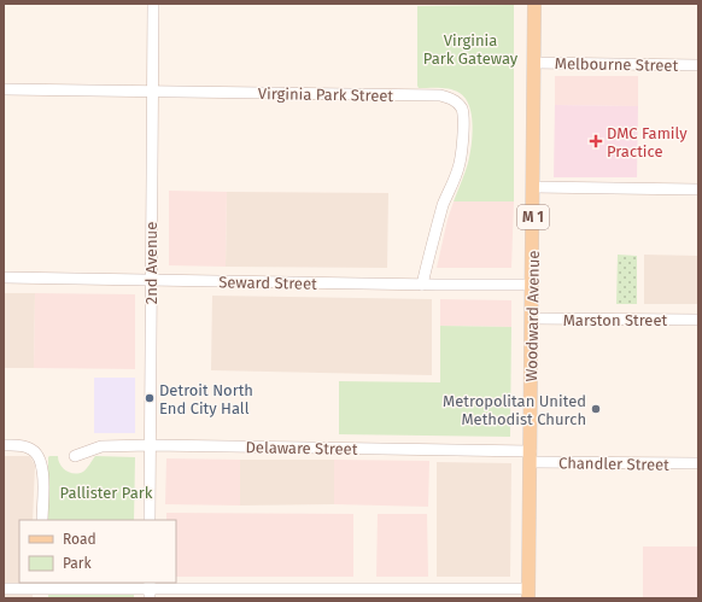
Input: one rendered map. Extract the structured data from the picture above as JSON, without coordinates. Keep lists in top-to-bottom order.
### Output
{
  "streets": {
    "main road": ["M 1", "Woodward Avenue"],
    "street": [
      "Melbourne Street",
      "Virginia Park Street",
      "2nd Avenue",
      "Seward Street",
      "Marston Street",
      "Delaware Street",
      "Chandler Street"
    ]
  },
  "crossings": [
    ["Melbourne Street", "Woodward Avenue"],
    ["Virginia Park Street", "2nd Avenue"],
    ["Virginia Park Street", "Seward Street"],
    ["2nd Avenue", "Seward Street"],
    ["2nd Avenue", "Delaware Street"],
    ["Seward Street", "Woodward Avenue"],
    ["Woodward Avenue", "Marston Street"],
    ["Woodward Avenue", "Delaware Street"],
    ["Woodward Avenue", "Chandler Street"],
    ["Delaware Street", "Chandler Street"]
  ],
  "parks": ["Virginia Park Gateway", "Pallister Park"],
  "places": {
    "health": ["DMC Family Practice"],
    "other": ["Detroit North End City Hall", "Metropolitan United Methodist Church"]
  },
  "legend": ["Road", "Park"]
}
